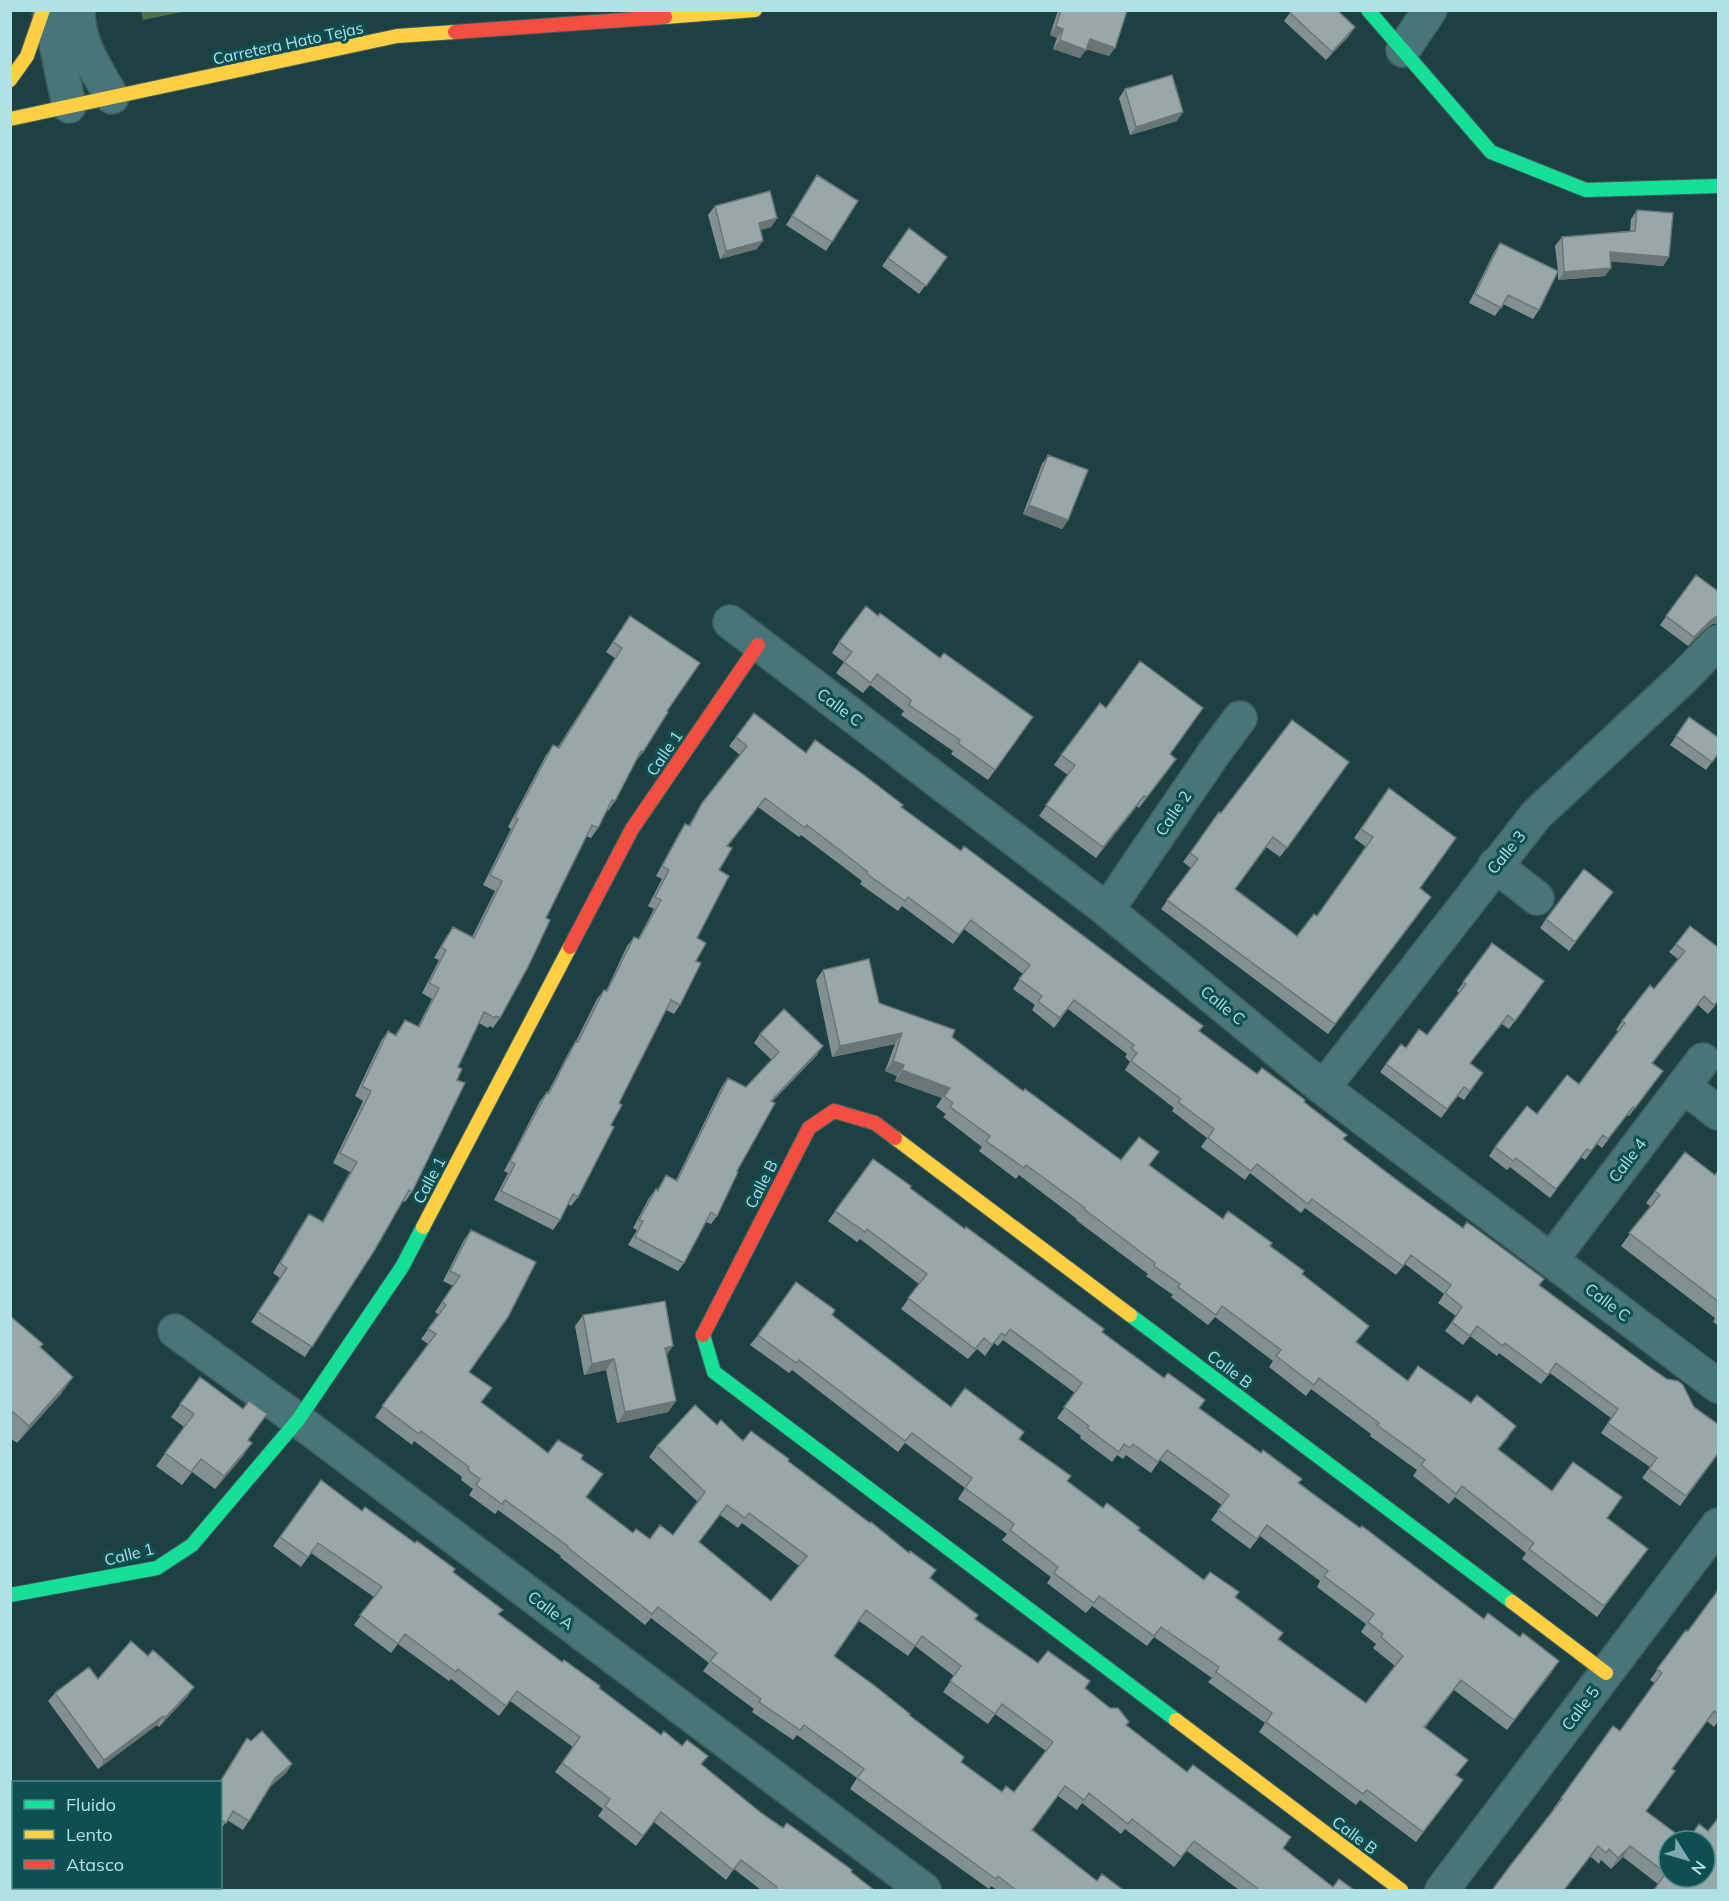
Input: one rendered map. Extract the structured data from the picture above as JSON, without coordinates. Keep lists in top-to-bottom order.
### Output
{
  "streets": {
    "street": [
      "Carretera Hato Tejas",
      "Calle C",
      "Calle 1",
      "Calle 2",
      "Calle 3",
      "Calle 4",
      "Calle B",
      "Calle A",
      "Calle 5"
    ]
  },
  "crossings": [
    ["Calle C", "Calle 1"],
    ["Calle C", "Calle 2"],
    ["Calle C", "Calle 3"],
    ["Calle C", "Calle 4"],
    ["Calle 1", "Calle A"],
    ["Calle B", "Calle 5"]
  ],
  "legend": ["Fluido", "Lento", "Atasco"],
  "north": "bottom right"
}
